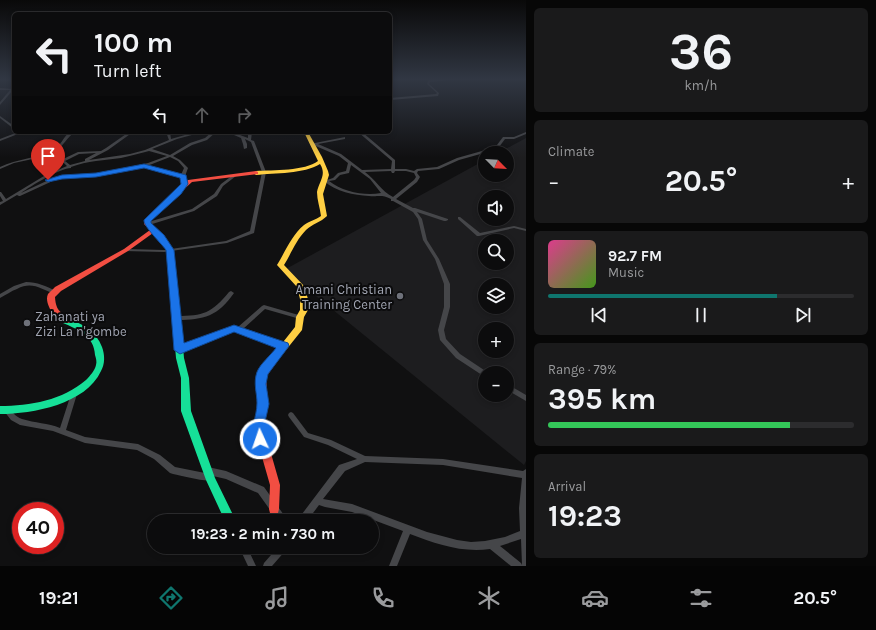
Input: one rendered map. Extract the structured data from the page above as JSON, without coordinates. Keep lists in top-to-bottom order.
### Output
{
  "places": ["Amani Christian Training Center", "Zahanati ya Zizi La n'gombe"],
  "north": "bottom right",
  "page": {
    "tile": [
      ["36", "km/h"],
      "Climate",
      ["Range · 79%", "395 km"],
      ["Arrival", "19:23"]
    ],
    "turn": ["100 m", "Turn left"],
    "map_buttons": ["+", "−"],
    "heat": ["−", "20.5°", "+"],
    "song": ["92.7 FM", "Music"],
    "limit": "40",
    "trip": "19:23 · 2 min · 730 m",
    "tabs": ["19:21", "20.5°"]
  }
}
